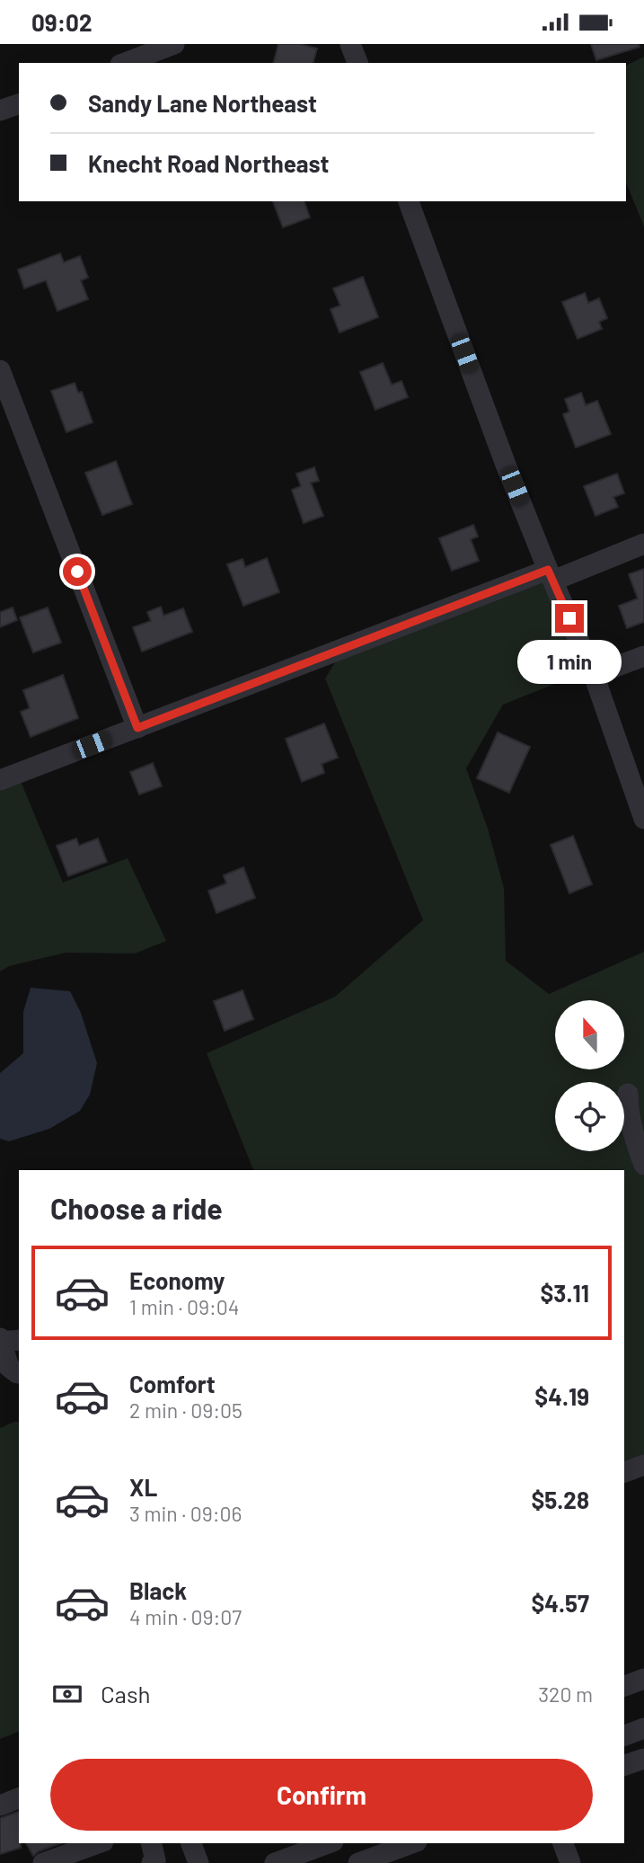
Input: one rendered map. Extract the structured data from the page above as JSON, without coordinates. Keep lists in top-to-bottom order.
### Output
{
  "north": "top",
  "page": {
    "status": "09:02",
    "banner": ["Sandy Lane Northeast", "Knecht Road Northeast"],
    "bubble": "1 min",
    "heading": "Choose a ride",
    "list": [
      {
        "name": "Economy",
        "note": "1 min · 09:04",
        "value": "$3.11"
      },
      {
        "name": "Comfort",
        "note": "2 min · 09:05",
        "value": "$4.19"
      },
      {
        "name": "XL",
        "note": "3 min · 09:06",
        "value": "$5.28"
      },
      {
        "name": "Black",
        "note": "4 min · 09:07",
        "value": "$4.57"
      }
    ],
    "pay": ["Cash", "320 m"],
    "buttons": "Confirm"
  }
}
